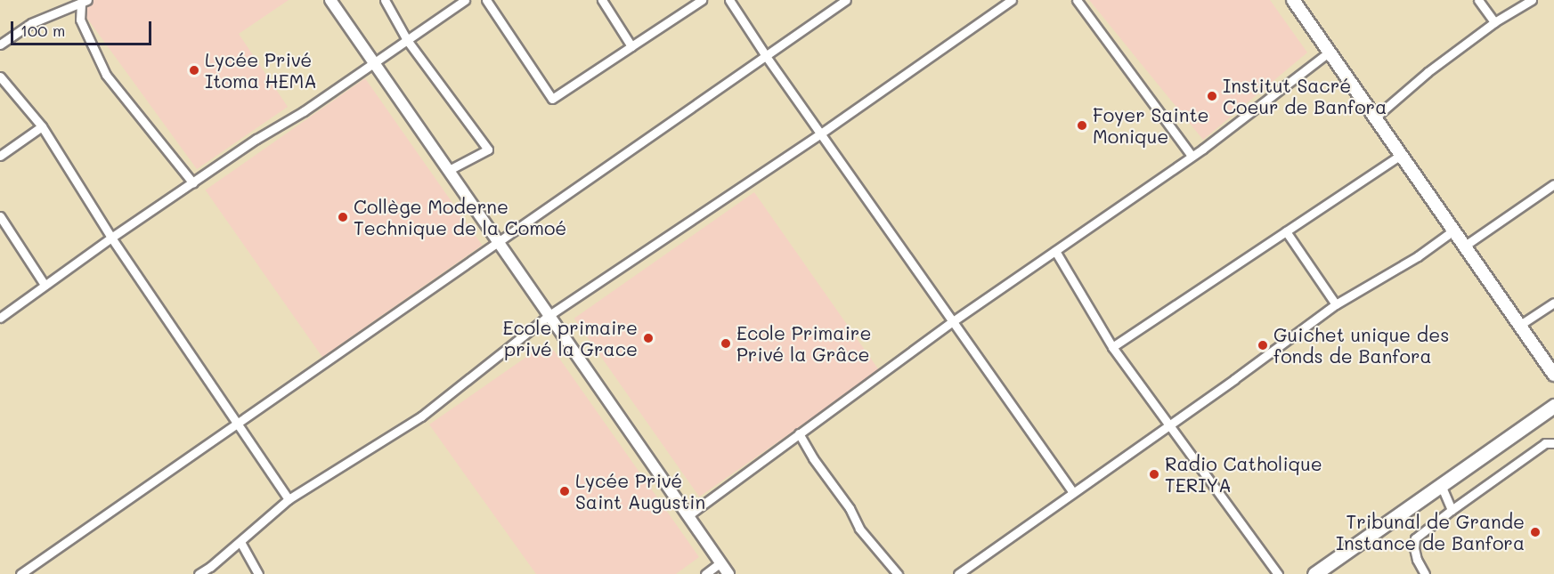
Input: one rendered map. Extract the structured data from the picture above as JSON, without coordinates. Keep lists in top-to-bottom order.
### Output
{
  "places": [
    "Lycée Privé Itoma HEMA",
    "Institut Sacré Coeur de Banfora",
    "Foyer Sainte Monique",
    "Collège Moderne Technique de la Comoé",
    "Ecole primaire privé la Grace",
    "Ecole Primaire Privé la Grâce",
    "Guichet unique des fonds de Banfora",
    "Radio Catholique TERIYA",
    "Lycée Privé Saint Augustin",
    "Tribunal de Grande Instance de Banfora"
  ],
  "scale_bar": "100 m"
}
